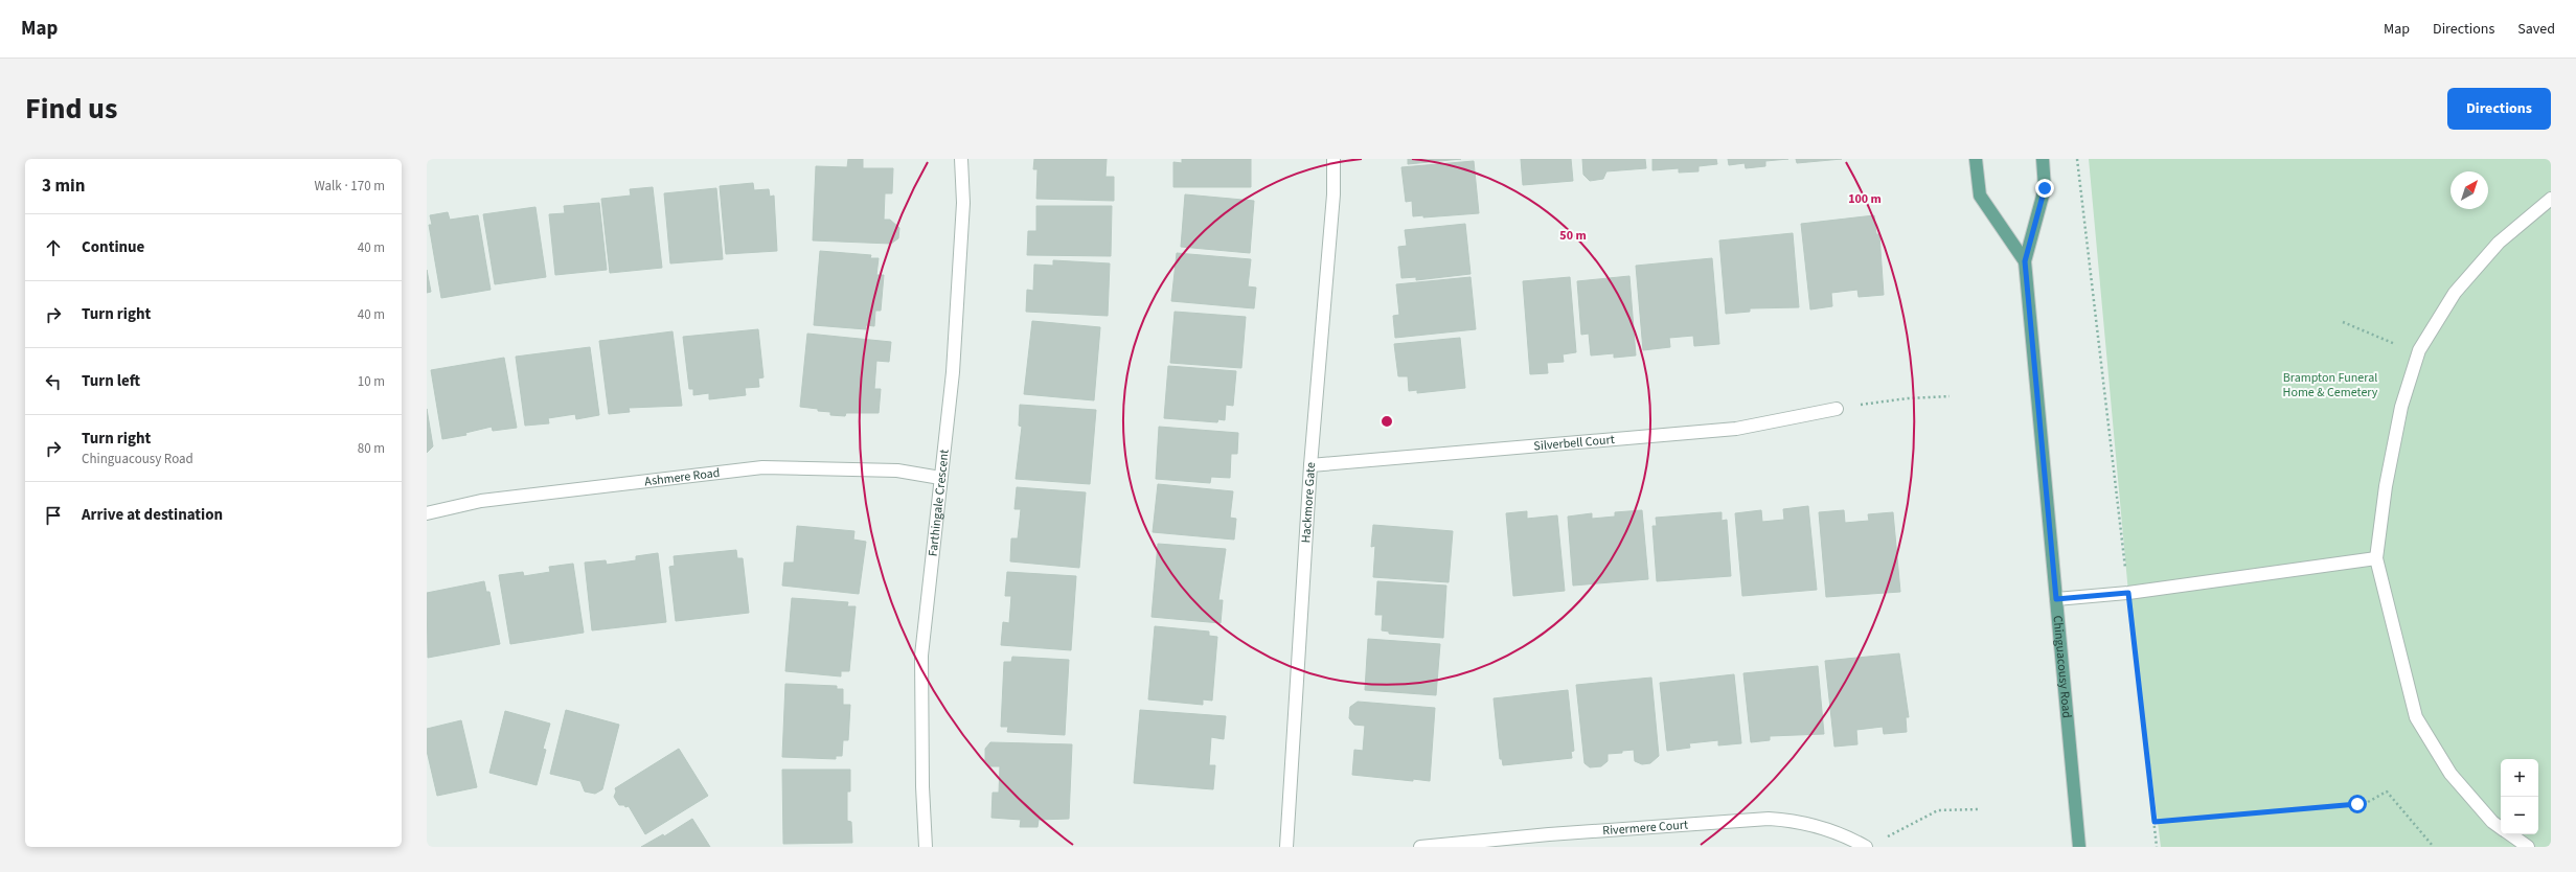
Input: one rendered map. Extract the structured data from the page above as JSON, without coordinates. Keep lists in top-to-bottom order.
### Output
{
  "streets": {
    "main road": ["Chinguacousy Road"],
    "street": [
      "Silverbell Court",
      "Ashmere Road",
      "Farthingale Crescent",
      "Hackmore Gate",
      "Rivermere Court"
    ]
  },
  "crossings": [
    ["Silverbell Court", "Hackmore Gate"],
    ["Ashmere Road", "Farthingale Crescent"]
  ],
  "parks": ["Brampton Funeral Home & Cemetery"],
  "north": "top right",
  "page": {
    "header": "Map",
    "nav": ["Map", "Directions", "Saved"],
    "title": "Find us",
    "buttons": "Directions",
    "heading": ["3 min", "Walk · 170 m"],
    "list": [
      ["Continue", "40 m"],
      ["Turn right", "40 m"],
      ["Turn left", "10 m"],
      ["Turn right", "Chinguacousy Road", "80 m"],
      "Arrive at destination"
    ],
    "map_buttons": ["+", "−"]
  },
  "rings": ["100 m", "50 m"]
}
